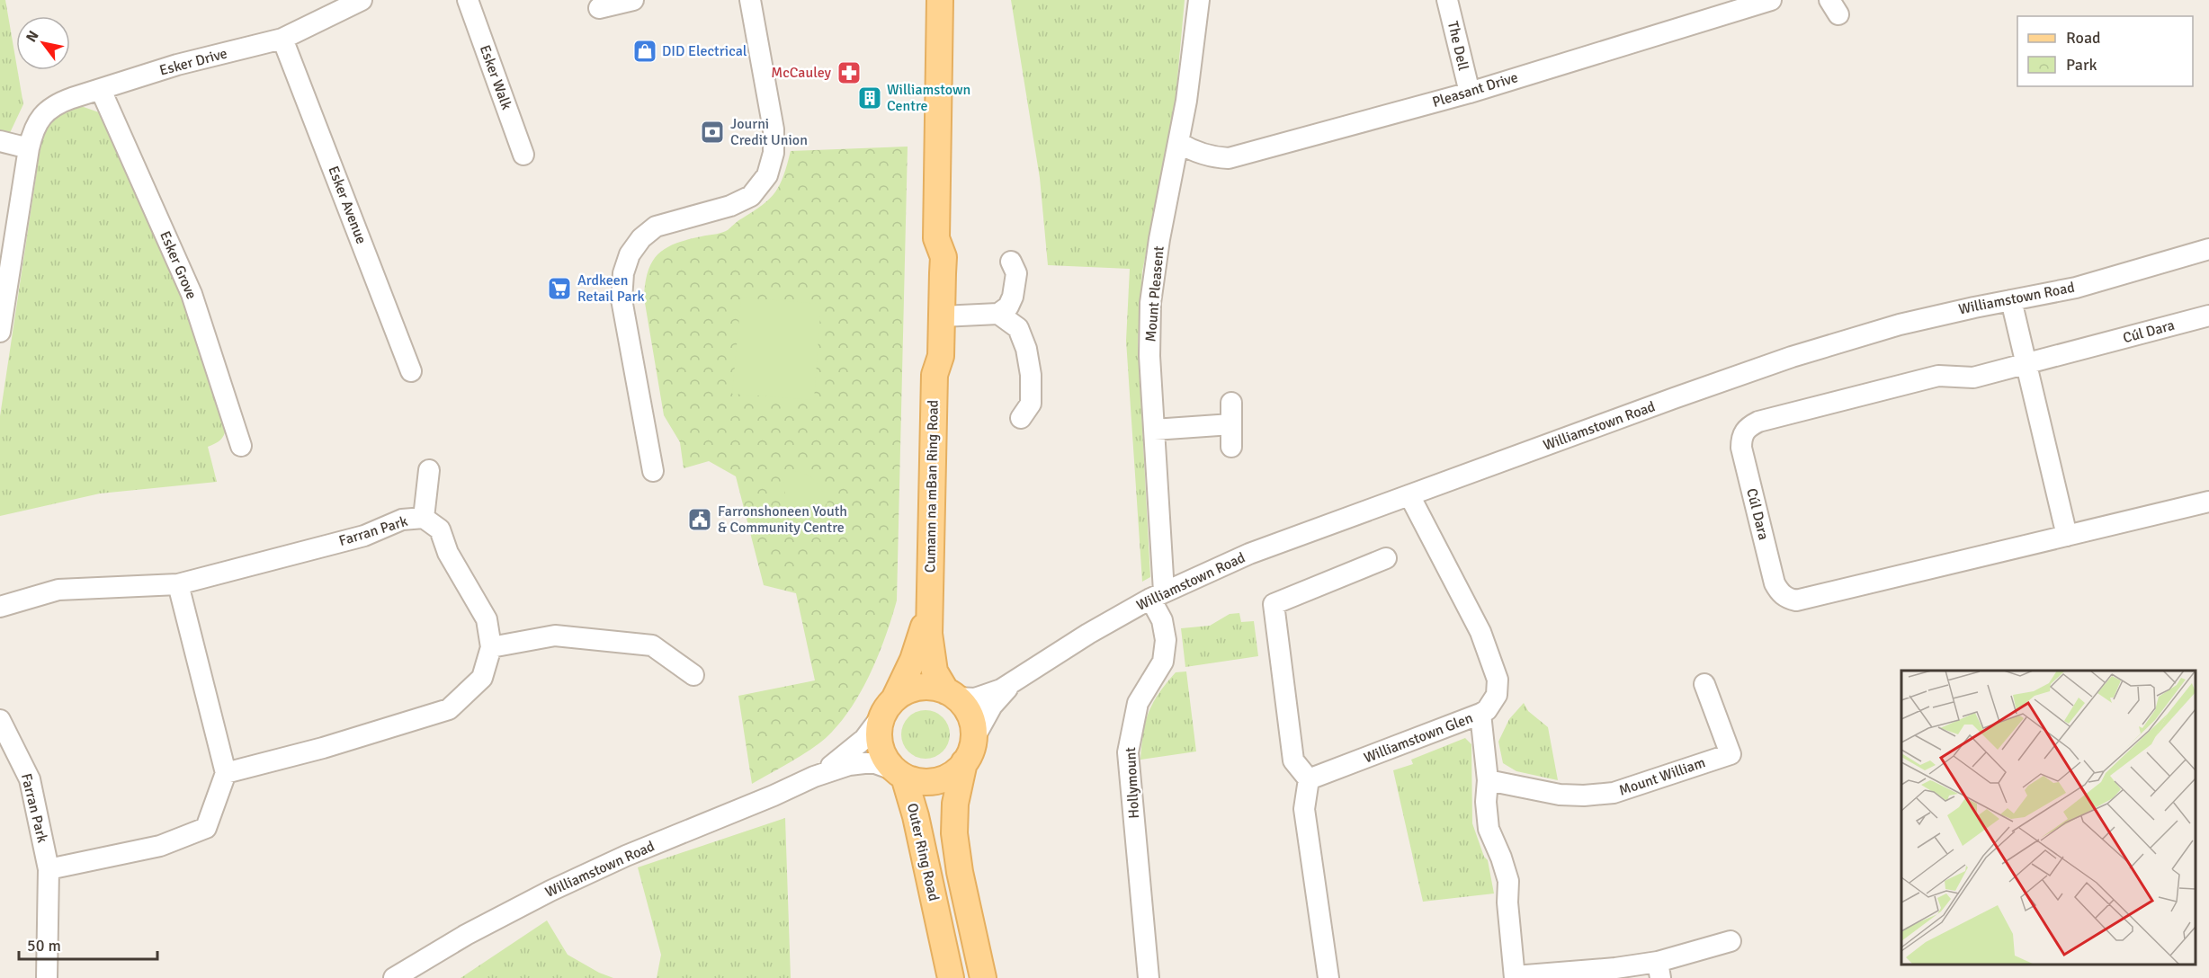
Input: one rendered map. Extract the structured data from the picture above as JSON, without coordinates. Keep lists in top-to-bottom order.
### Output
{
  "streets": {
    "main road": ["Cumann na mBan Ring Road", "Outer Ring Road"],
    "street": [
      "The Dell",
      "Esker Drive",
      "Esker Walk",
      "Pleasant Drive",
      "Esker Avenue",
      "Esker Grove",
      "Mount Pleasent",
      "Williamstown Road",
      "Cúl Dara",
      "Farran Park",
      "Williamstown Glen",
      "Mount William",
      "Hollymount"
    ]
  },
  "crossings": [
    ["The Dell", "Pleasant Drive"],
    ["Esker Drive", "Esker Avenue"],
    ["Esker Drive", "Esker Grove"],
    ["Pleasant Drive", "Mount Pleasent"],
    ["Mount Pleasent", "Williamstown Road"],
    ["Mount Pleasent", "Hollymount"],
    ["Williamstown Road", "Cumann na mBan Ring Road"],
    ["Williamstown Road", "Williamstown Glen"],
    ["Williamstown Road", "Hollymount"],
    ["Williamstown Road", "Outer Ring Road"],
    ["Cumann na mBan Ring Road", "Outer Ring Road"]
  ],
  "places": {
    "shop": ["DID Electrical"],
    "pharmacy": ["McCauley"],
    "building": ["Williamstown Centre"],
    "bank": ["Journi Credit Union"],
    "supermarket": ["Ardkeen Retail Park"],
    "public building": ["Farronshoneen Youth & Community Centre"]
  },
  "legend": ["Road", "Park"],
  "scale_bar": "50 m",
  "north": "top left"
}
